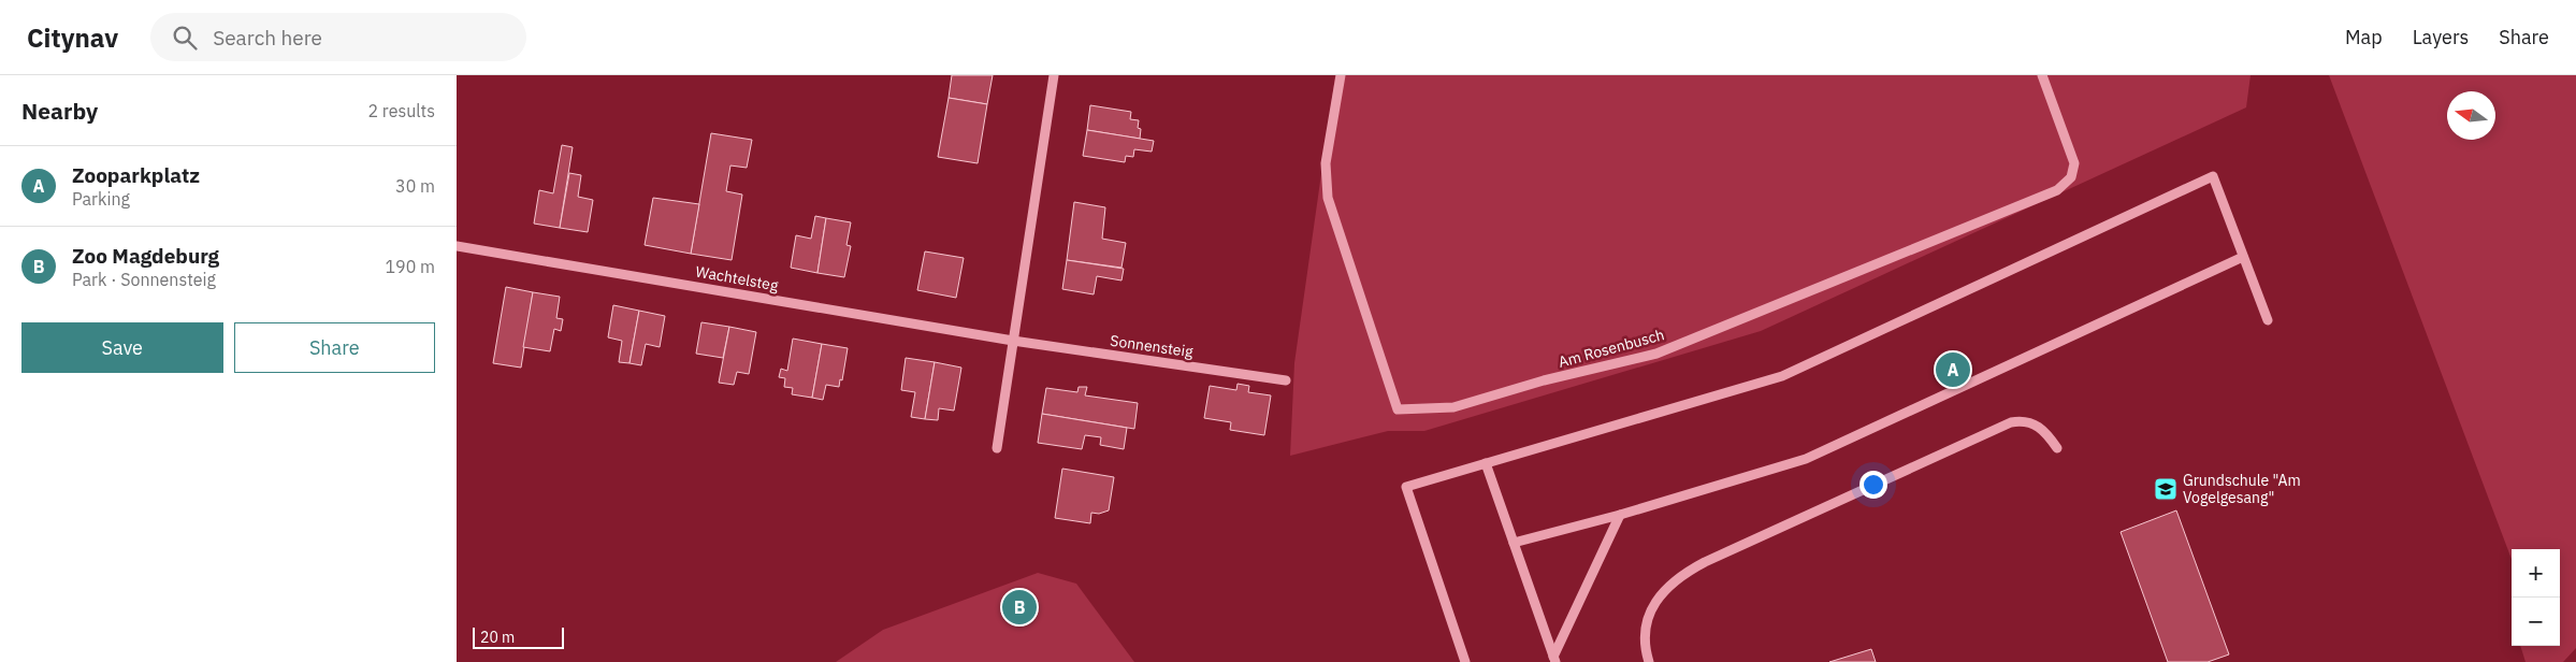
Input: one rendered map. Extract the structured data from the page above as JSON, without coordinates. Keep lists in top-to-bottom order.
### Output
{
  "streets": {
    "street": ["Wachtelsteg", "Sonnensteig", "Am Rosenbusch"]
  },
  "crossings": [
    ["Wachtelsteg", "Sonnensteig"]
  ],
  "places": {
    "school or university": ["Grundschule \"Am Vogelgesang\""]
  },
  "scale_bar": "20 m",
  "north": "left",
  "page": {
    "header": "Citynav",
    "search": "Search here",
    "nav": ["Map", "Layers", "Share"],
    "heading": ["Nearby", "2 results"],
    "list": [
      {
        "mark": "A",
        "name": "Zooparkplatz",
        "note": "Parking",
        "value": "30 m"
      },
      {
        "mark": "B",
        "name": "Zoo Magdeburg",
        "note": "Park · Sonnensteig",
        "value": "190 m"
      }
    ],
    "buttons": ["Save", "Share"],
    "pins": ["A", "B"],
    "map_buttons": ["+", "−"],
    "scale": "20 m"
  }
}
